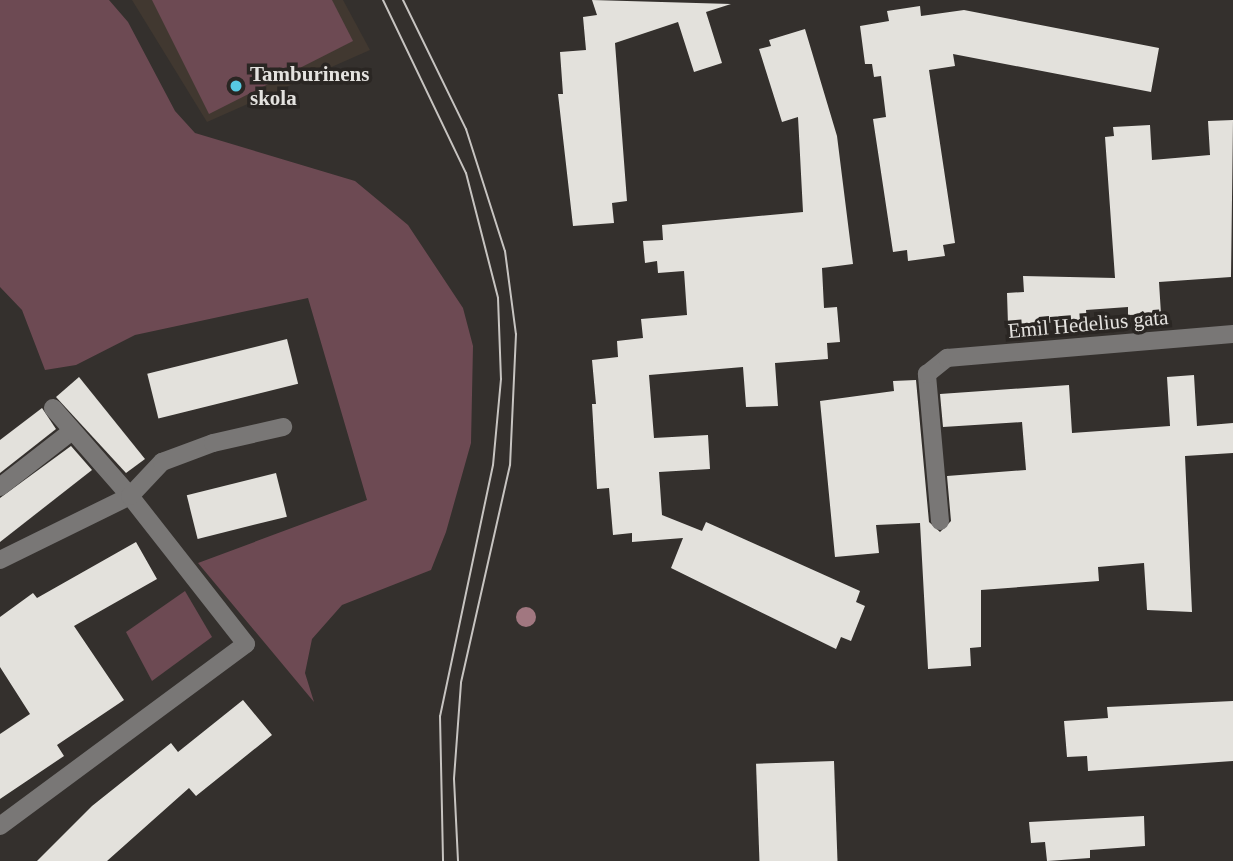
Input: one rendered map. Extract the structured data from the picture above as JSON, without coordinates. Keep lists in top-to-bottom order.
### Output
{
  "streets": {
    "street": ["Emil Hedelius gata"]
  },
  "places": ["Tamburinens skola"]
}
